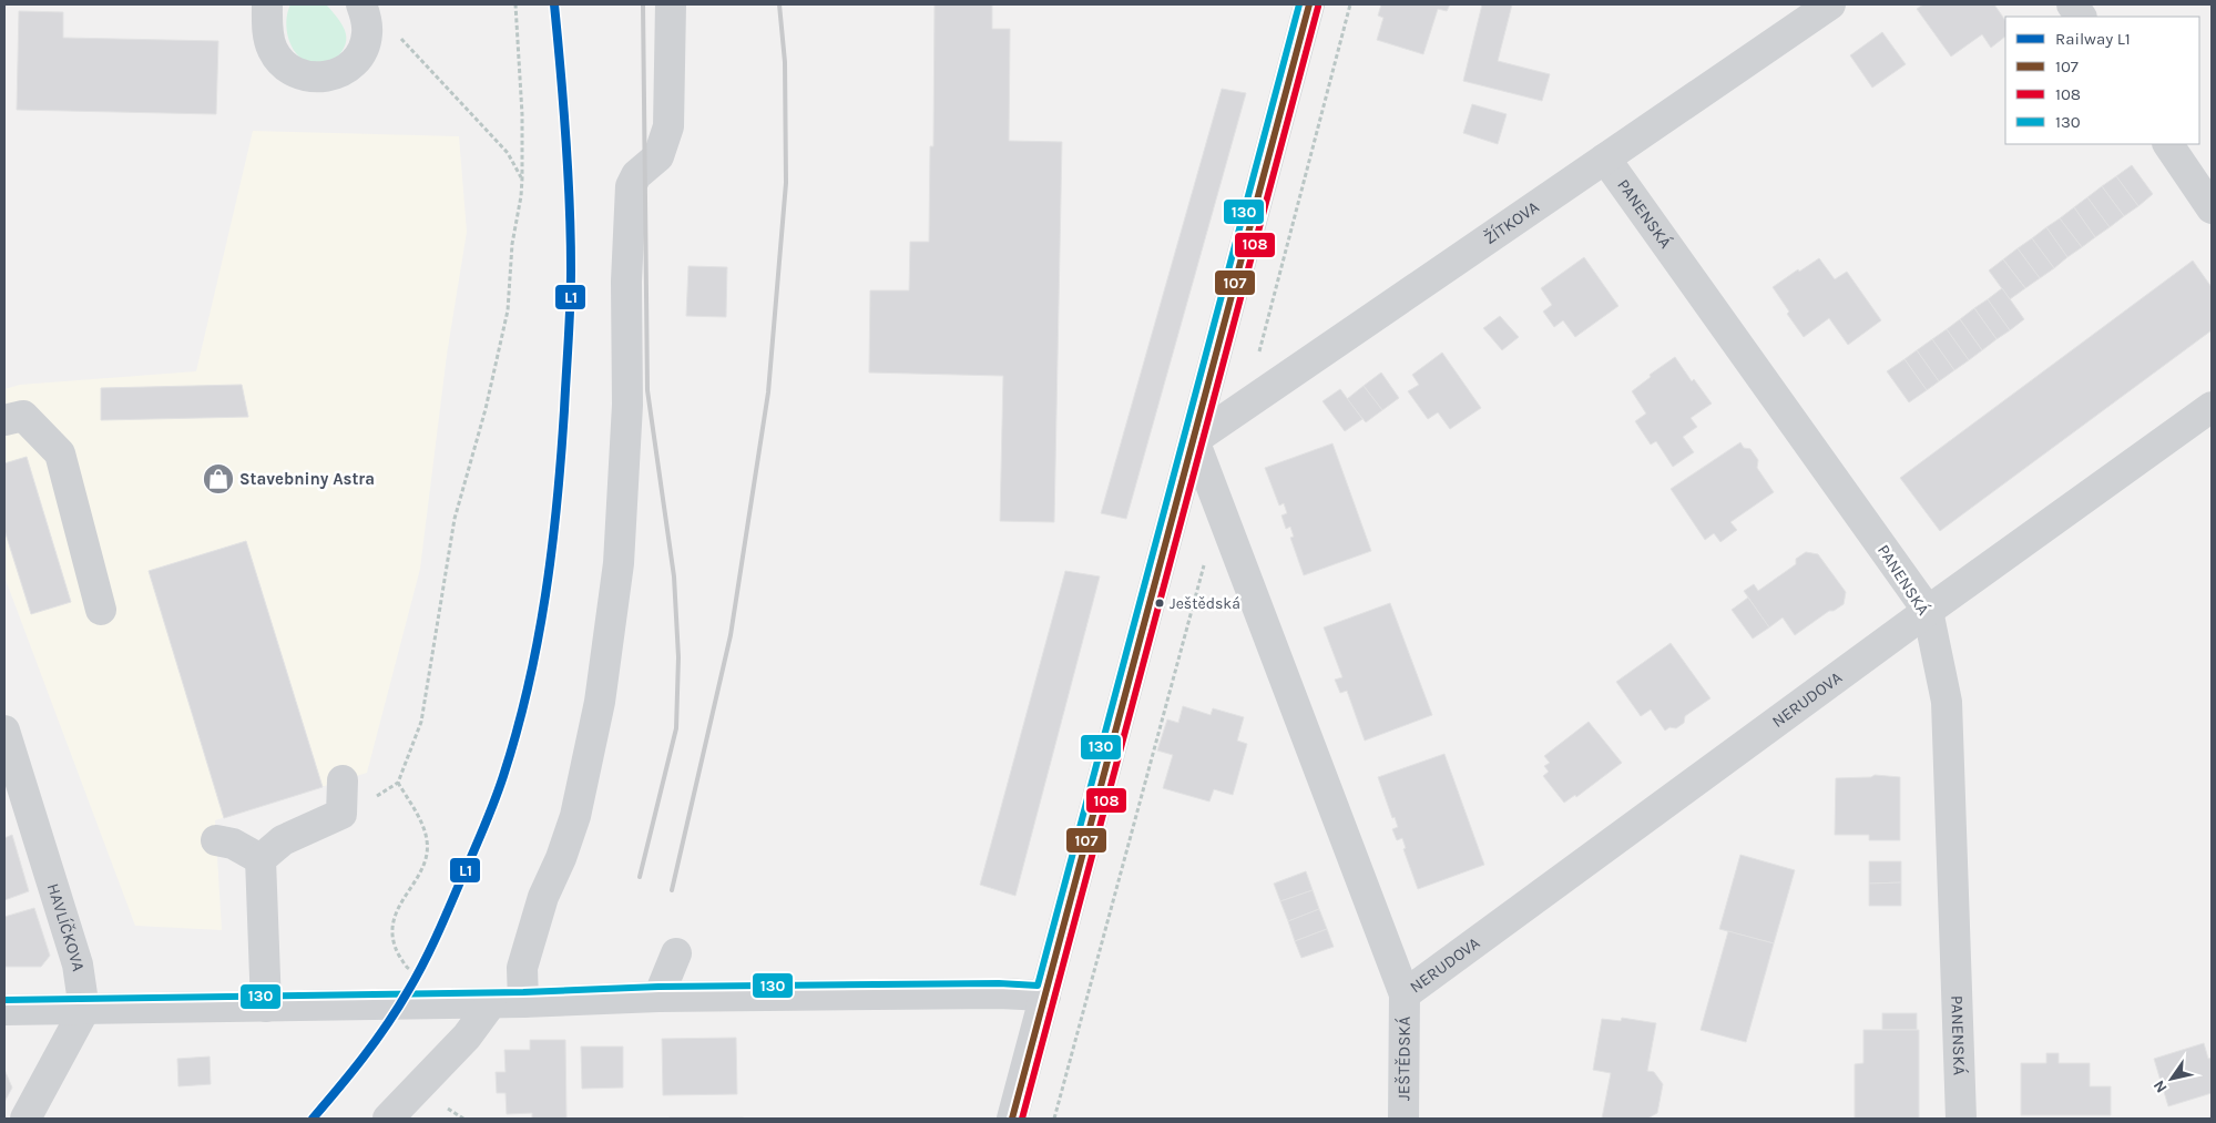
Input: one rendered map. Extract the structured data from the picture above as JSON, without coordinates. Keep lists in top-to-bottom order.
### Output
{
  "streets": {
    "street": [
      "PANENSKÁ",
      "ŽÍTKOVA",
      "NERUDOVA",
      "HAVLÍČKOVA",
      "JEŠTĚDSKÁ"
    ]
  },
  "crossings": [
    ["PANENSKÁ", "ŽÍTKOVA"],
    ["PANENSKÁ", "NERUDOVA"],
    ["ŽÍTKOVA", "JEŠTĚDSKÁ"],
    ["NERUDOVA", "JEŠTĚDSKÁ"]
  ],
  "places": {
    "shop": ["Stavebniny Astra"],
    "other": ["Ještědská"]
  },
  "lines": [
    "rail line L1",
    "transit line 107",
    "transit line 130",
    "transit line 108"
  ],
  "legend": [
    "Railway L1",
    "107",
    "108",
    "130"
  ],
  "north": "bottom left"
}
